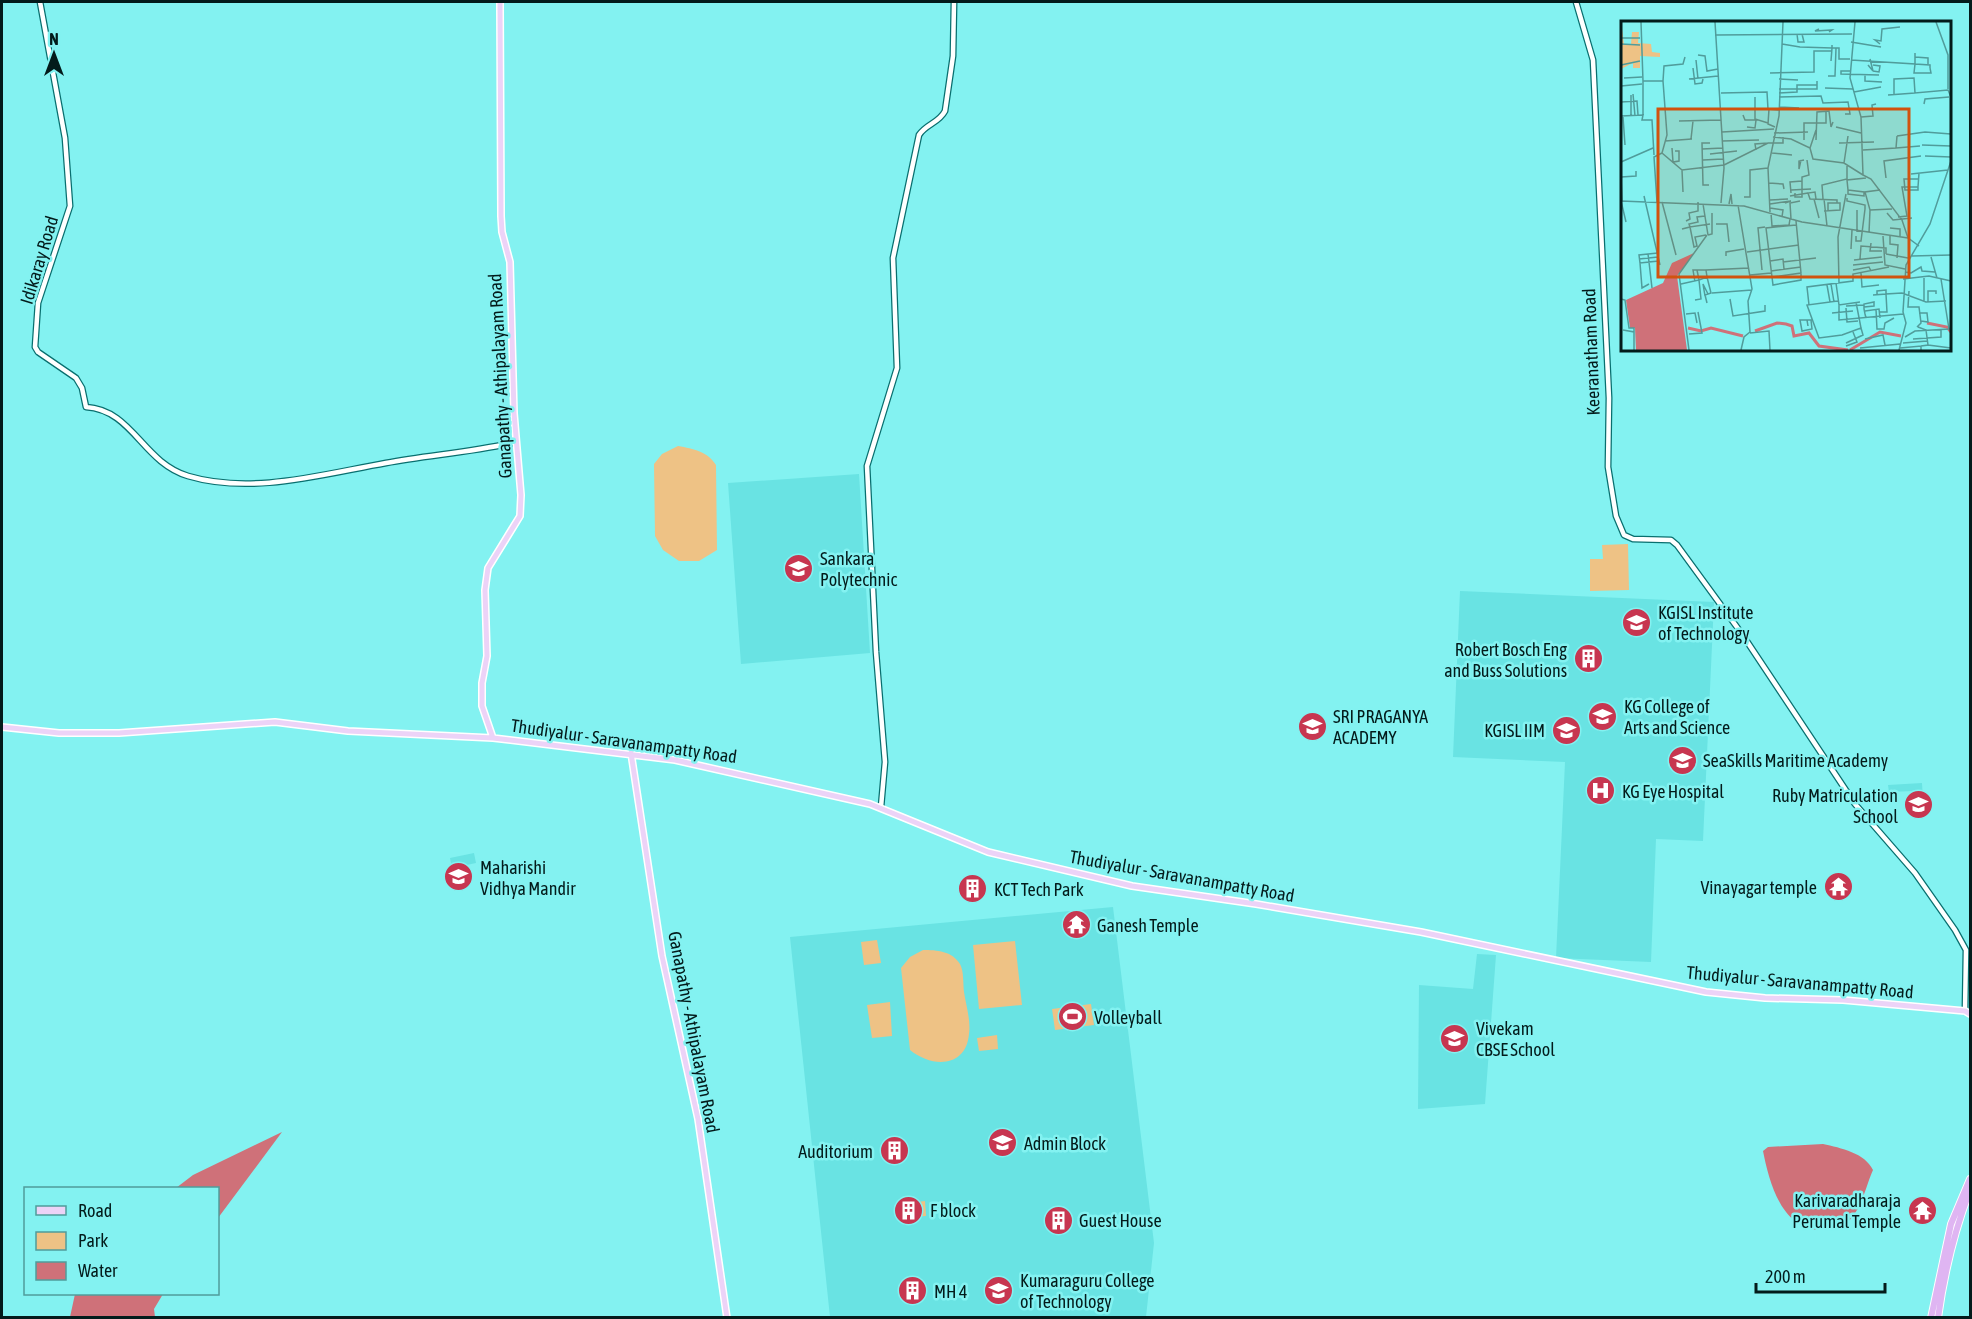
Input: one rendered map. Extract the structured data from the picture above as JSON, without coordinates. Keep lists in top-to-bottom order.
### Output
{
  "streets": {
    "main road": ["Ganapathy - Athipalayam Road", "Thudiyalur - Saravanampatty Road"],
    "street": ["Idikaray Road", "Keeranatham Road"]
  },
  "crossings": [
    ["Idikaray Road", "Ganapathy - Athipalayam Road"],
    ["Keeranatham Road", "Thudiyalur - Saravanampatty Road"],
    ["Ganapathy - Athipalayam Road", "Thudiyalur - Saravanampatty Road"]
  ],
  "places": {
    "school or university": [
      "Sankara Polytechnic",
      "KGISL Institute of Technology",
      "KG College of Arts and Science",
      "SRI PRAGANYA ACADEMY",
      "KGISL IIM",
      "SeaSkills Maritime Academy",
      "Ruby Matriculation School",
      "Maharishi Vidhya Mandir",
      "Vivekam CBSE School",
      "Admin Block",
      "Kumaraguru College of Technology"
    ],
    "building": [
      "Robert Bosch Eng and Buss Solutions",
      "KCT Tech Park",
      "Auditorium",
      "F block",
      "Guest House",
      "MH 4"
    ],
    "hospital": ["KG Eye Hospital"],
    "temple": ["Vinayagar temple", "Ganesh Temple", "Karivaradharaja Perumal Temple"],
    "sports": ["Volleyball"]
  },
  "legend": ["Road", "Park", "Water"],
  "scale_bar": "200 m",
  "north": "top"
}
